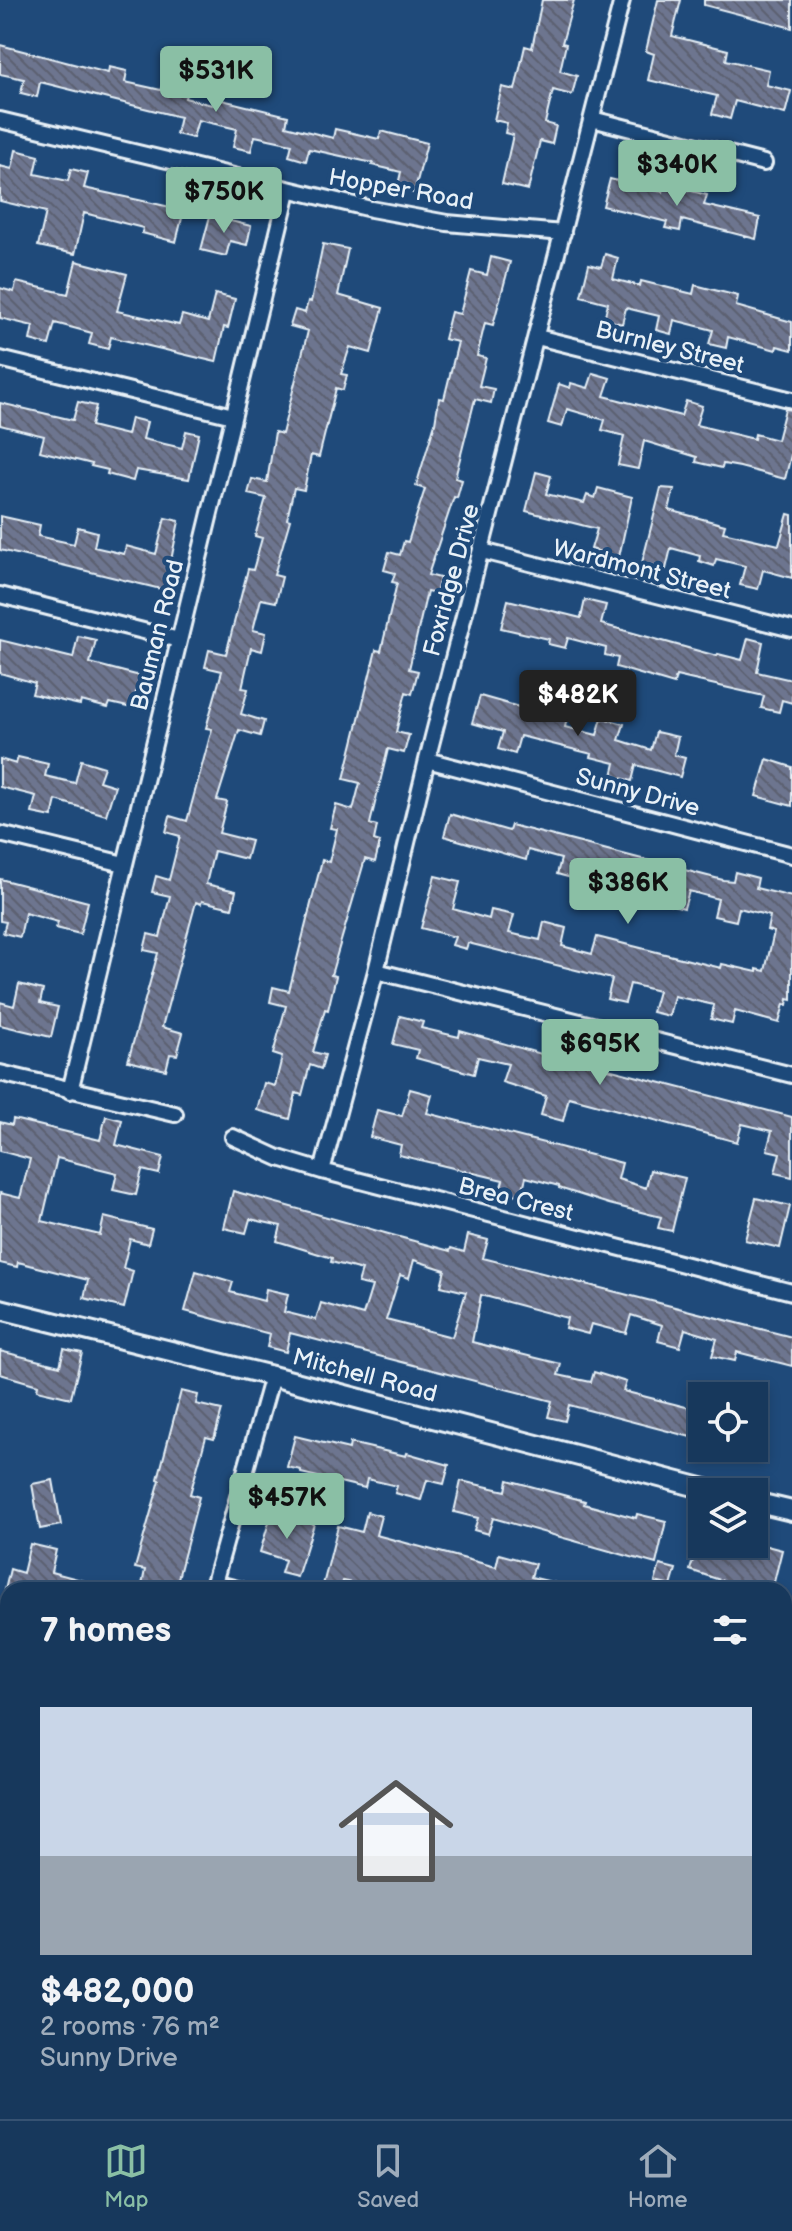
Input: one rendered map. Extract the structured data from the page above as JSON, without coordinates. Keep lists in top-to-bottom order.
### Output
{
  "streets": {
    "street": [
      "Hopper Road",
      "Burnley Street",
      "Wardmont Street",
      "Foxridge Drive",
      "Bauman Road",
      "Sunny Drive",
      "Brea Crest",
      "Mitchell Road"
    ]
  },
  "crossings": [
    ["Hopper Road", "Foxridge Drive"],
    ["Hopper Road", "Bauman Road"],
    ["Burnley Street", "Foxridge Drive"],
    ["Wardmont Street", "Foxridge Drive"],
    ["Foxridge Drive", "Sunny Drive"],
    ["Foxridge Drive", "Brea Crest"]
  ],
  "page": {
    "price": [
      "$531K",
      "$340K",
      "$750K",
      "$482K",
      "$386K",
      "$695K",
      "$457K"
    ],
    "heading": "7 homes",
    "list": [
      {
        "name": "$482,000",
        "note": "2 rooms · 76 m² · Sunny Drive"
      }
    ],
    "tabs": ["Map", "Saved", "Home"]
  }
}
